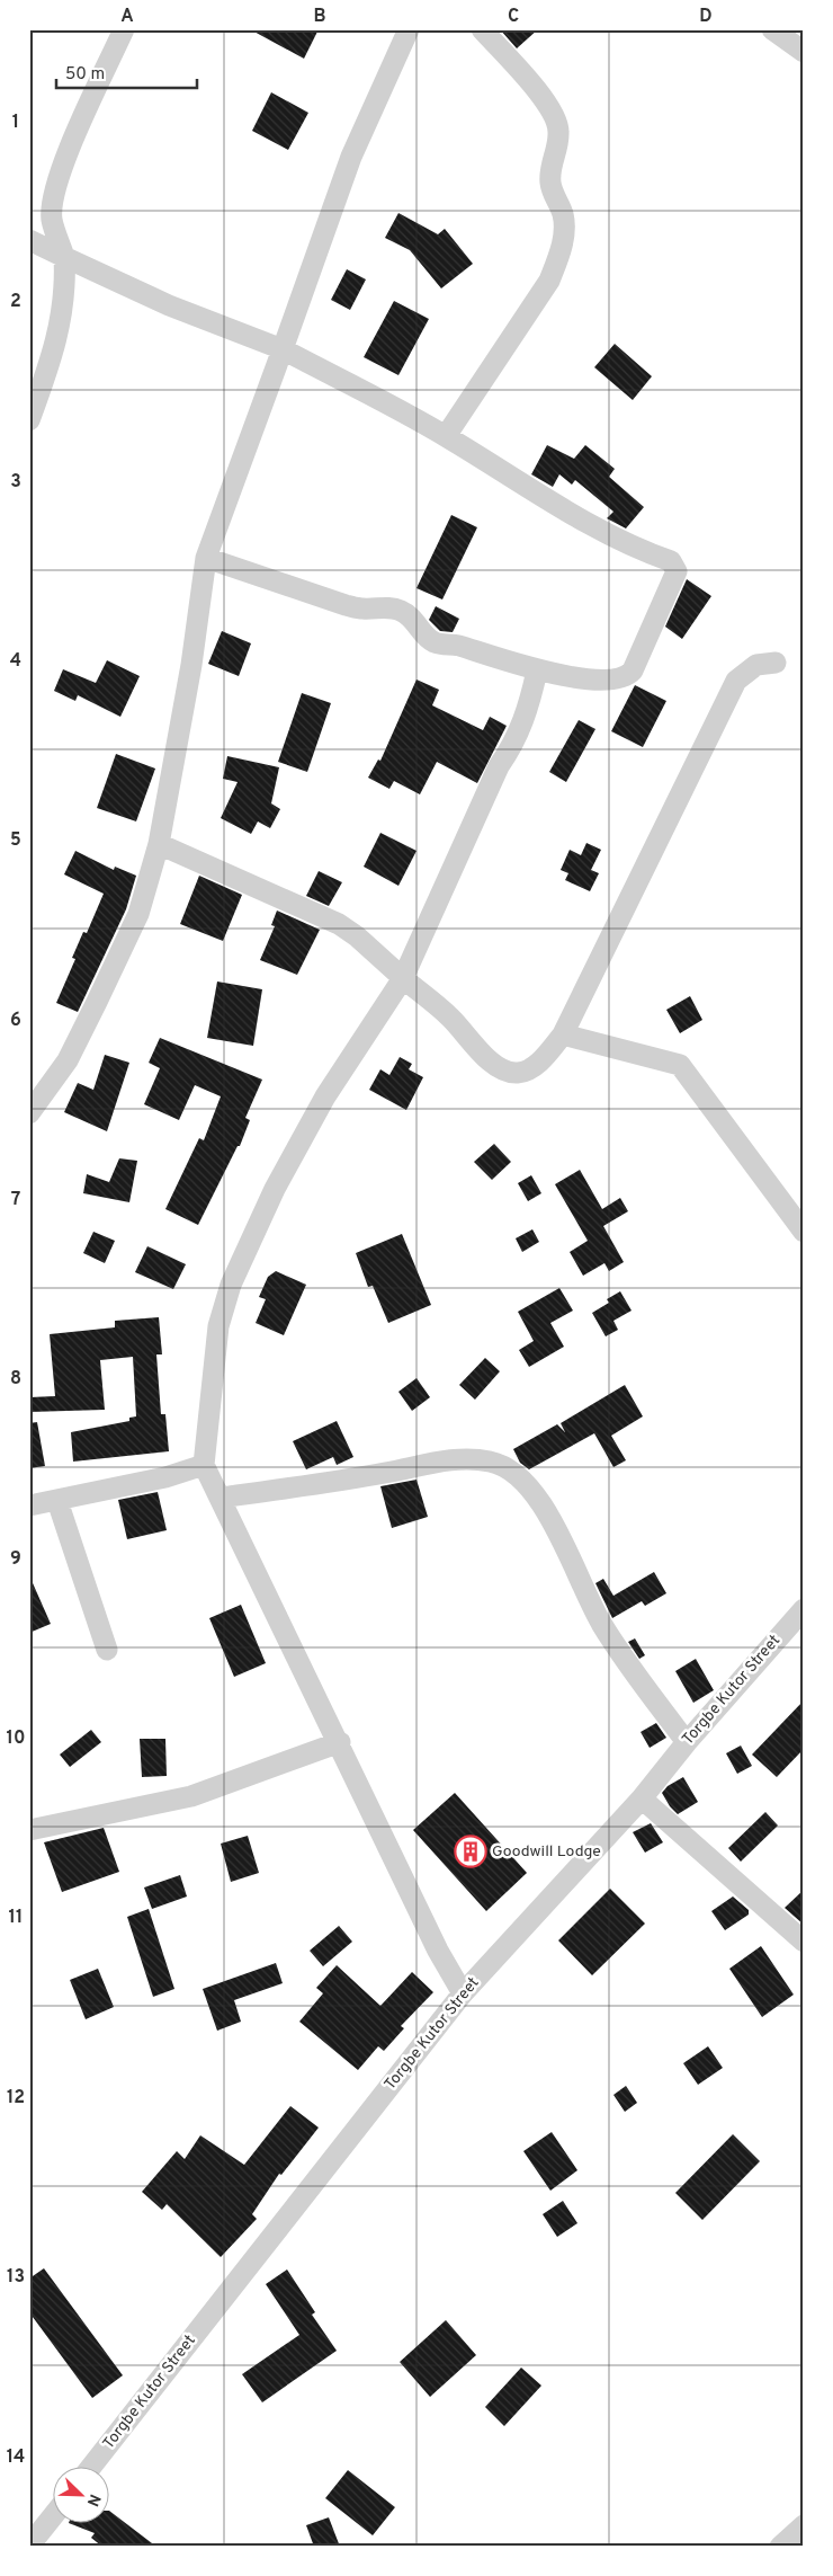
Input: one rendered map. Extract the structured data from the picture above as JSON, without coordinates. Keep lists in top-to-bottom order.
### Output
{
  "streets": {
    "street": ["Torgbe Kutor Street"]
  },
  "places": {
    "building": ["Goodwill Lodge"]
  },
  "scale_bar": "50 m",
  "north": "bottom right",
  "grid": {
    "columns": [
      "A",
      "B",
      "C",
      "D"
    ],
    "rows": [
      "1",
      "2",
      "3",
      "4",
      "5",
      "6",
      "7",
      "8",
      "9",
      "10",
      "11",
      "12",
      "13",
      "14"
    ]
  }
}
